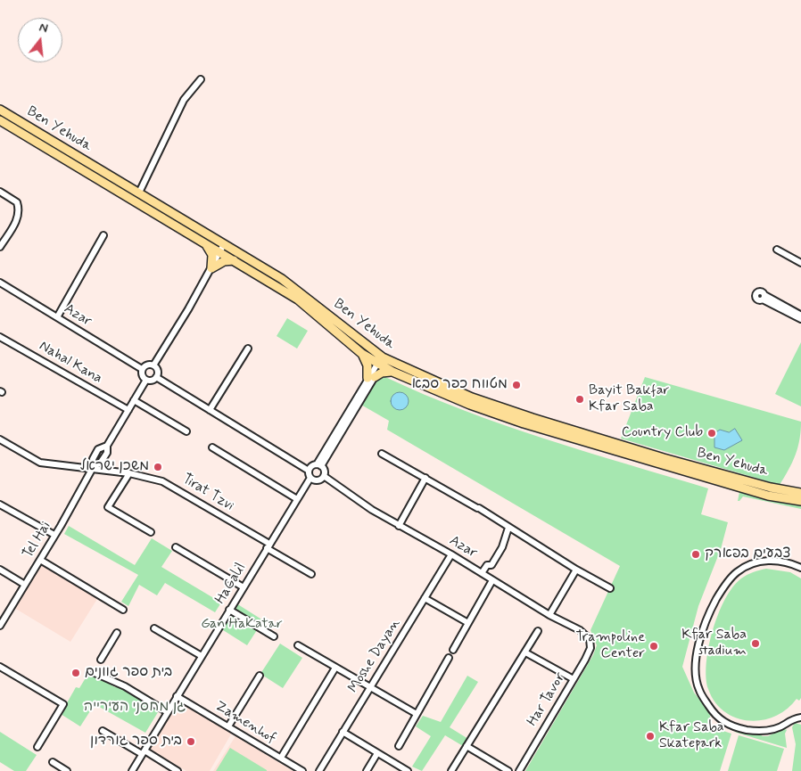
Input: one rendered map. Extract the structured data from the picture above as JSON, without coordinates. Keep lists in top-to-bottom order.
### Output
{
  "streets": {
    "main road": ["Ben Yehuda"],
    "street": [
      "Azar",
      "Nahal Kana",
      "Tirat Tzvi",
      "Tel Hai",
      "HaGalil",
      "Moshe Dayan",
      "Har Tavor",
      "Zamenhof"
    ]
  },
  "crossings": [
    ["Azar", "Tel Hai"],
    ["Azar", "HaGalil"],
    ["Azar", "Moshe Dayan"],
    ["Azar", "Har Tavor"],
    ["Nahal Kana", "Tel Hai"],
    ["Tirat Tzvi", "Tel Hai"],
    ["Tirat Tzvi", "HaGalil"],
    ["HaGalil", "Zamenhof"]
  ],
  "parks": ["Gan HaKatar", "גן מחסני העירייה"],
  "places": [
    "מטווח כפר סבא",
    "Bayit Bakfar Kfar Saba",
    "Country Club",
    "משכן ישראל",
    "צבעים בפארק",
    "Kfar Saba stadium",
    "Trampoline Center",
    "בית ספר גוונים",
    "Kfar Saba Skatepark",
    "בית ספר גורדון"
  ],
  "north": "top"
}
